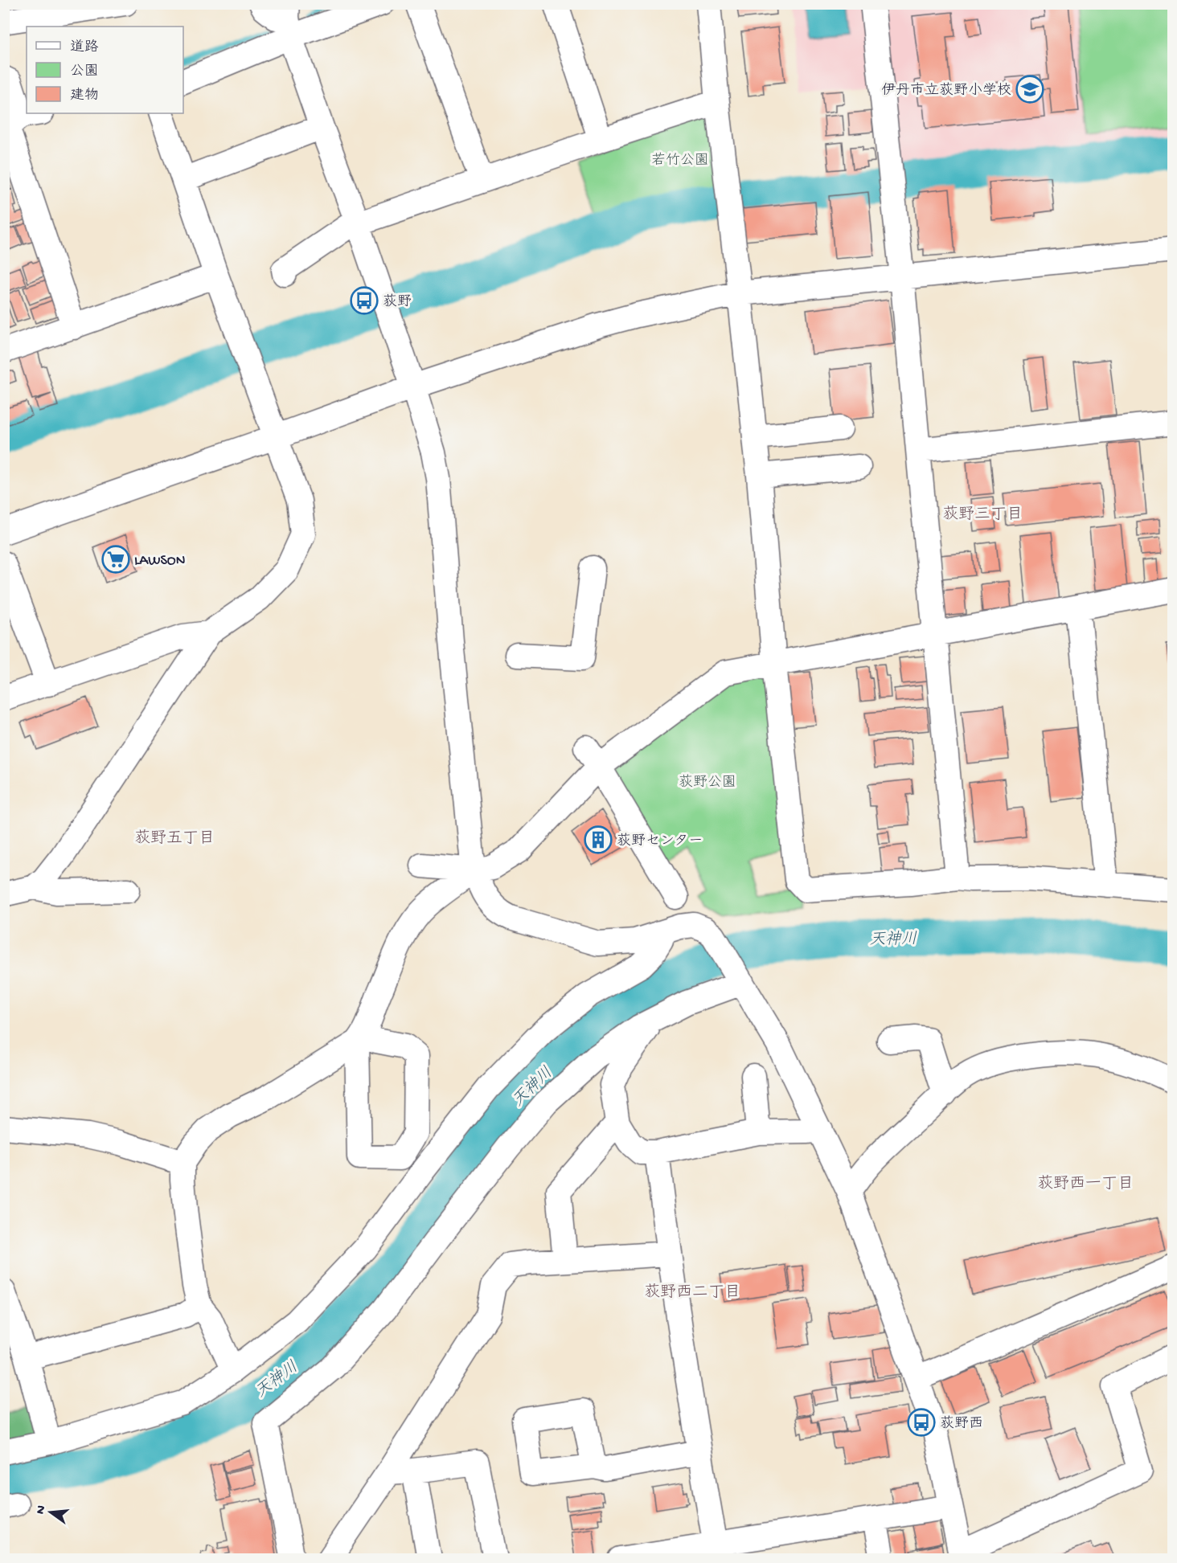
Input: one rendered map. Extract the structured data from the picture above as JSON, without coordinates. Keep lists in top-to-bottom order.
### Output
{
  "districts": [
    "荻野三丁目",
    "荻野五丁目",
    "荻野西一丁目",
    "荻野西二丁目"
  ],
  "water": ["天神川"],
  "parks": ["若竹公園", "荻野公園"],
  "places": {
    "school or university": ["伊丹市立荻野小学校"],
    "bus stop": ["荻野", "荻野西"],
    "supermarket": ["LAWSON"],
    "building": ["荻野センター"]
  },
  "legend": ["道路", "公園", "建物"],
  "north": "left"
}
